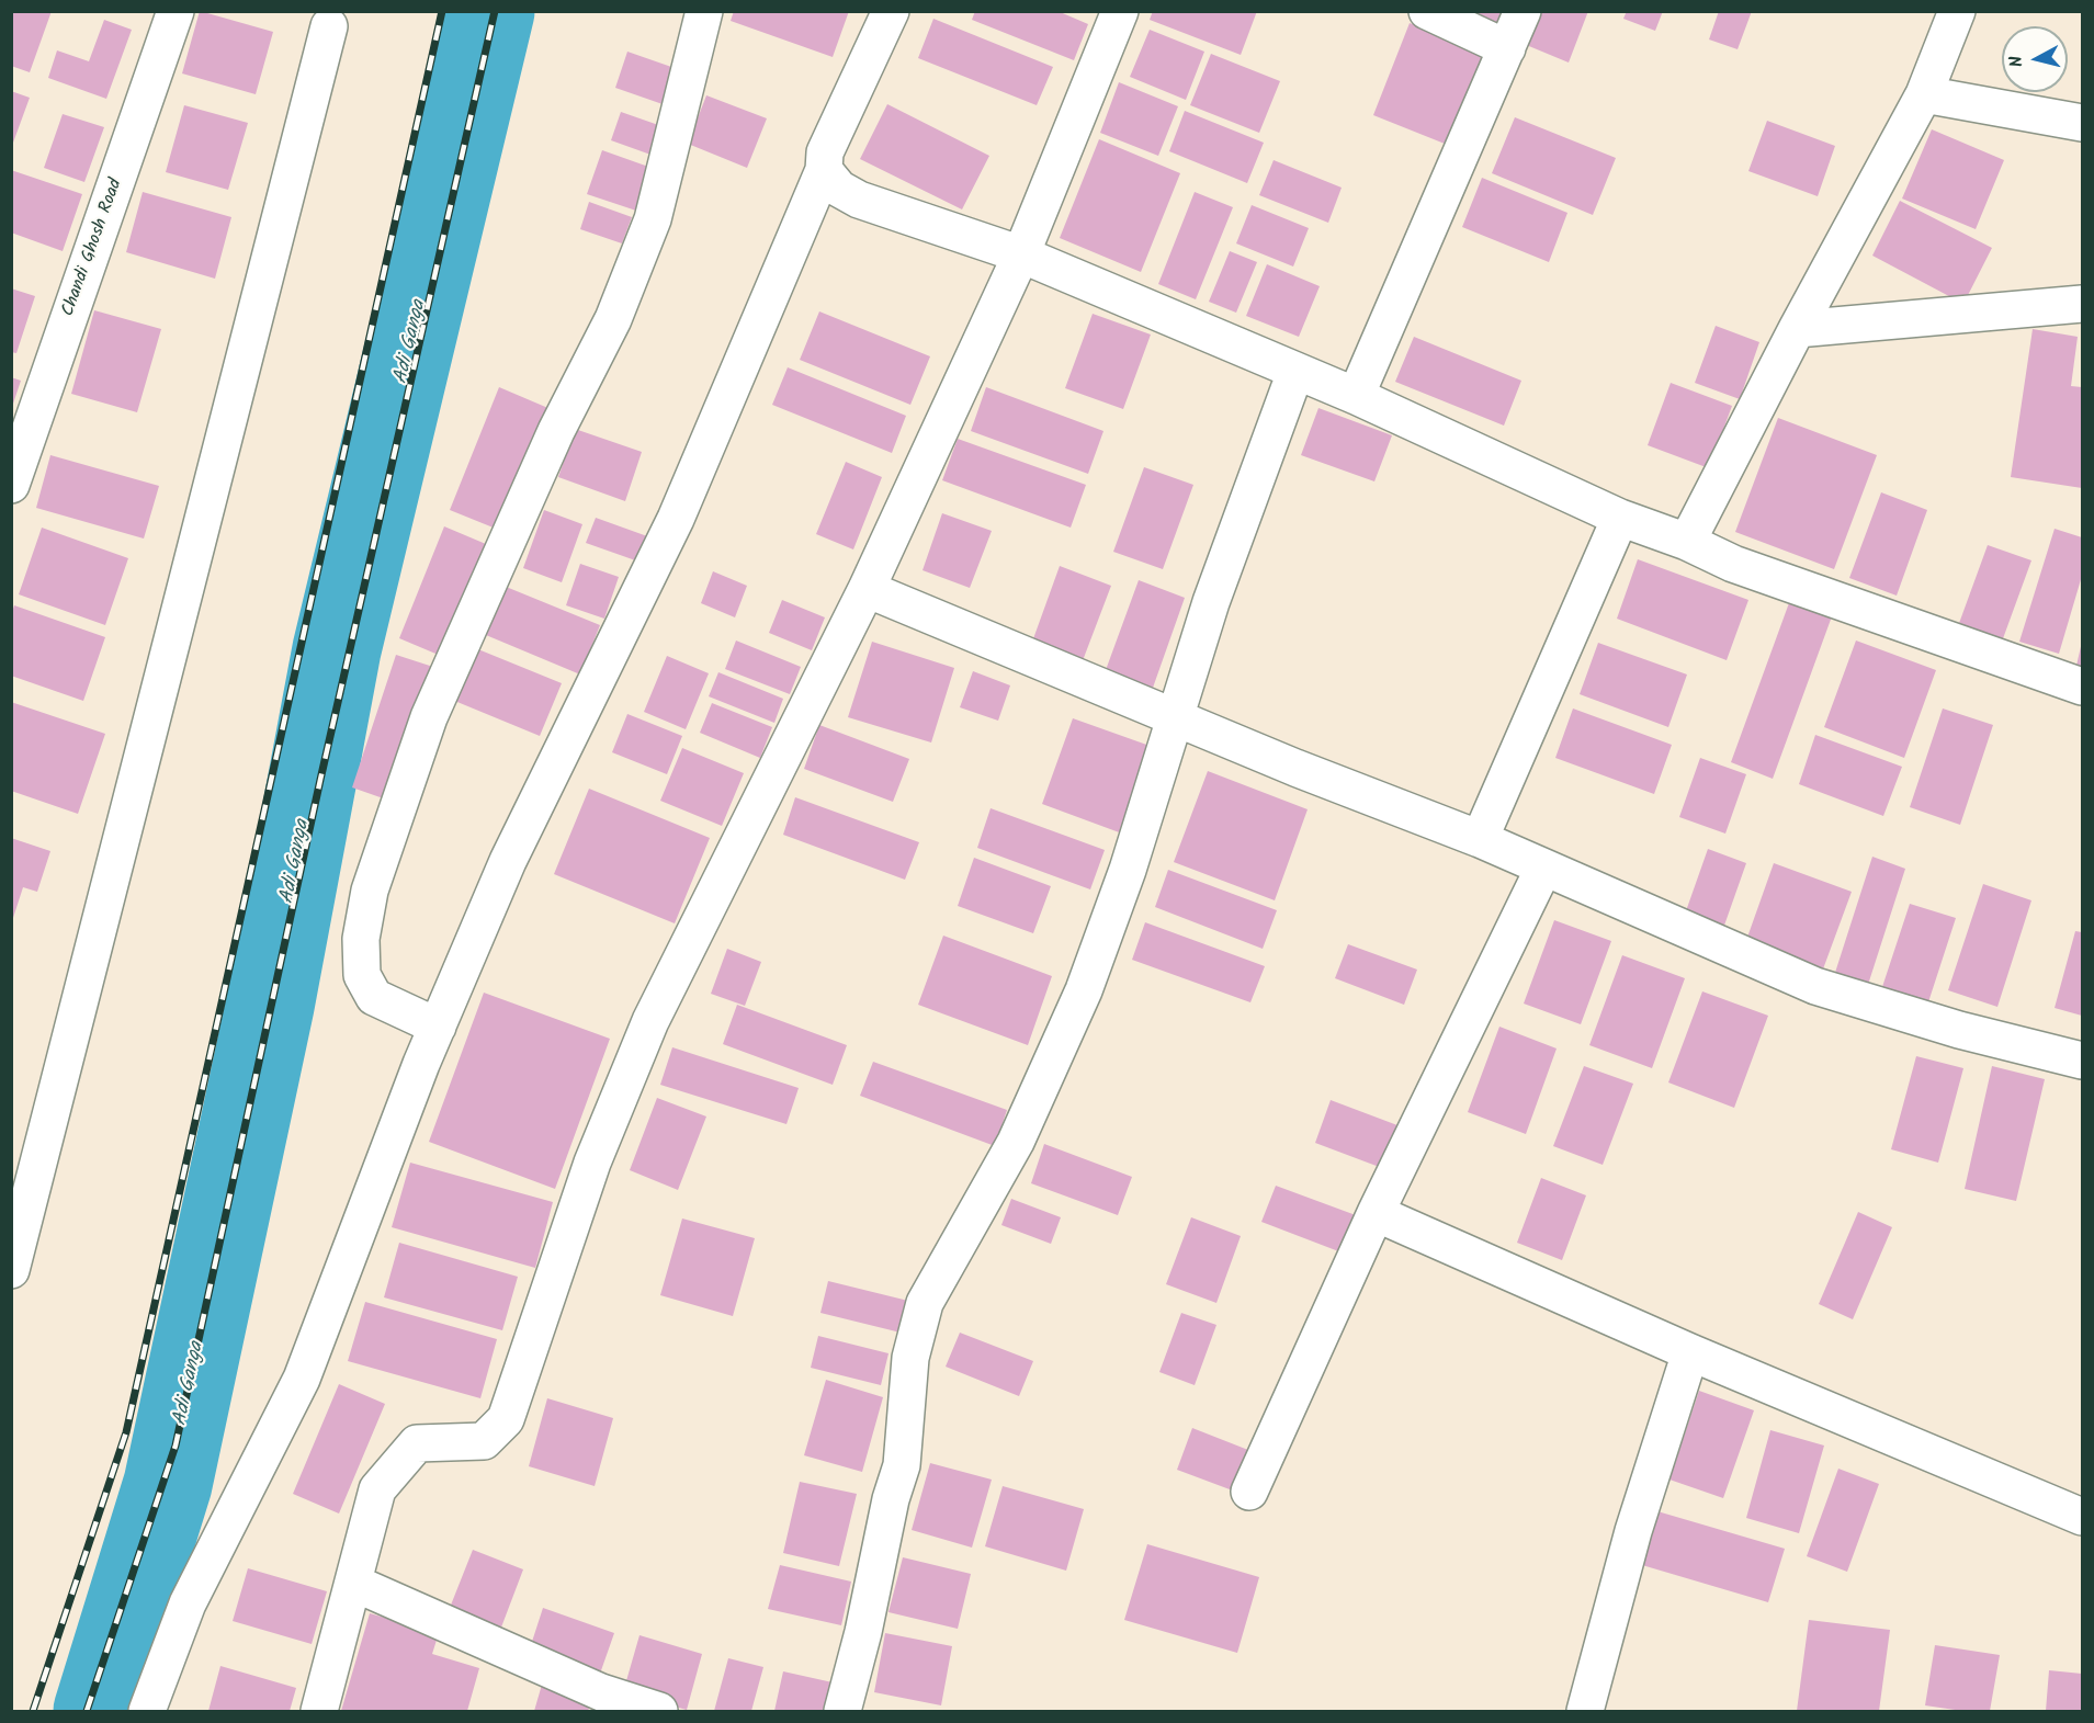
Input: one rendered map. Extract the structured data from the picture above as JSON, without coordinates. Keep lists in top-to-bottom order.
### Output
{
  "streets": {
    "street": ["Chandi Ghosh Road"]
  },
  "water": ["Adi Ganga"],
  "north": "left"
}
